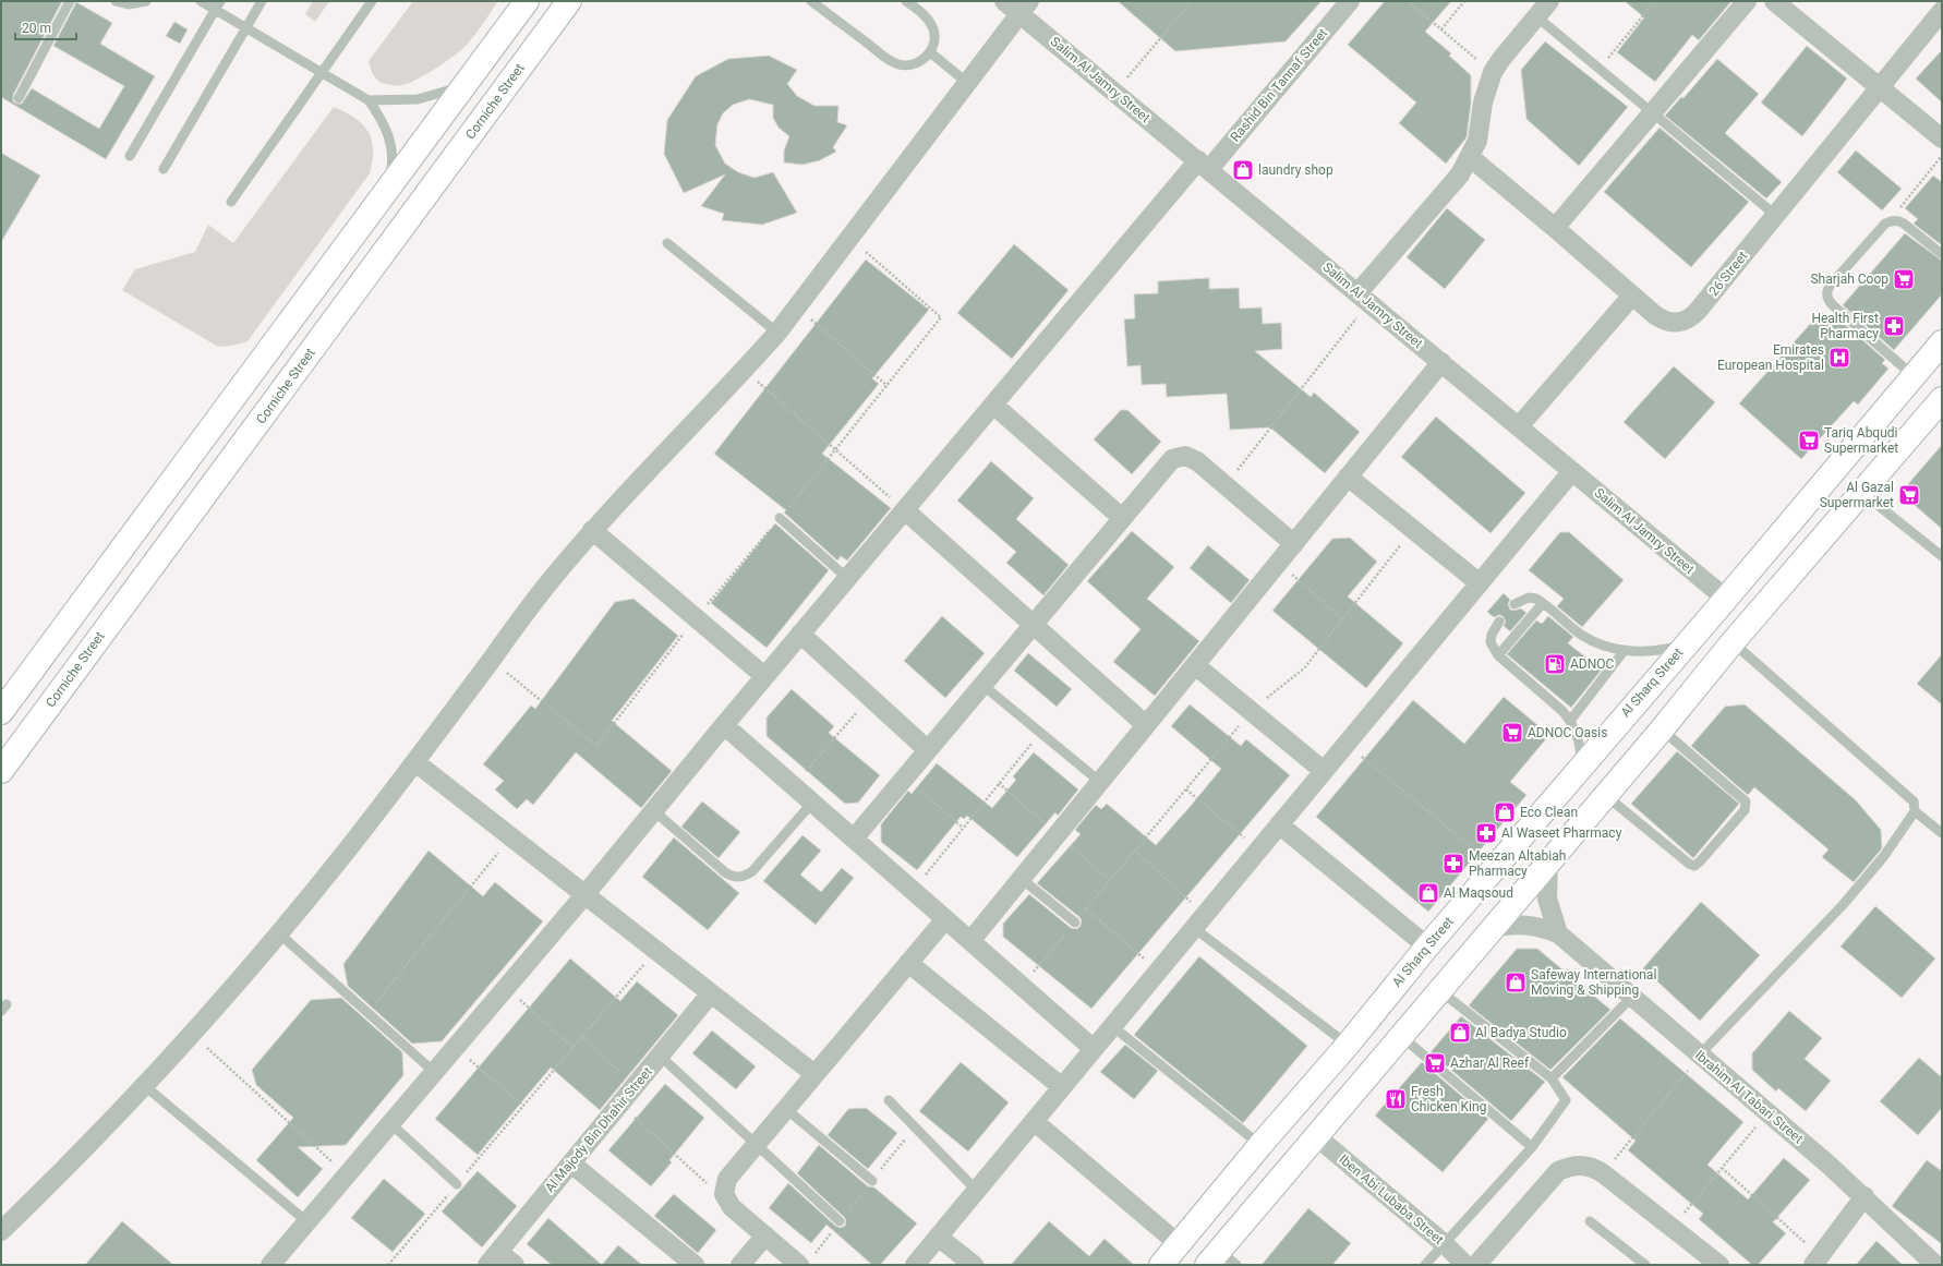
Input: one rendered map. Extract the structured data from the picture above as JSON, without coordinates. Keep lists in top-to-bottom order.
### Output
{
  "streets": {
    "main road": ["Corniche Street", "Al Sharq Street"],
    "street": [
      "Salim Al Jamry Street",
      "Rashid Bin Tannaf Street",
      "26 Street",
      "Ibrahim Al Tabari Street",
      "Al Majody Bin Dhahir Street",
      "Iben Abi Lubaba Street"
    ]
  },
  "crossings": [
    ["Salim Al Jamry Street", "Rashid Bin Tannaf Street"],
    ["Salim Al Jamry Street", "Al Sharq Street"]
  ],
  "places": {
    "shop": [
      "laundry shop",
      "Eco Clean",
      "Al Maqsoud",
      "Safeway International Moving & Shipping",
      "Al Badya Studio"
    ],
    "supermarket": [
      "Sharjah Coop",
      "Tariq Abqudi Supermarket",
      "Al Gazal Supermarket",
      "ADNOC Oasis",
      "Azhar Al Reef"
    ],
    "pharmacy": ["Health First Pharmacy", "Al Waseet Pharmacy", "Meezan Altabiah Pharmacy"],
    "hospital": ["Emirates European Hospital"],
    "fuel station": ["ADNOC"],
    "restaurant": ["Fresh Chicken King"]
  },
  "scale_bar": "20 m"
}
